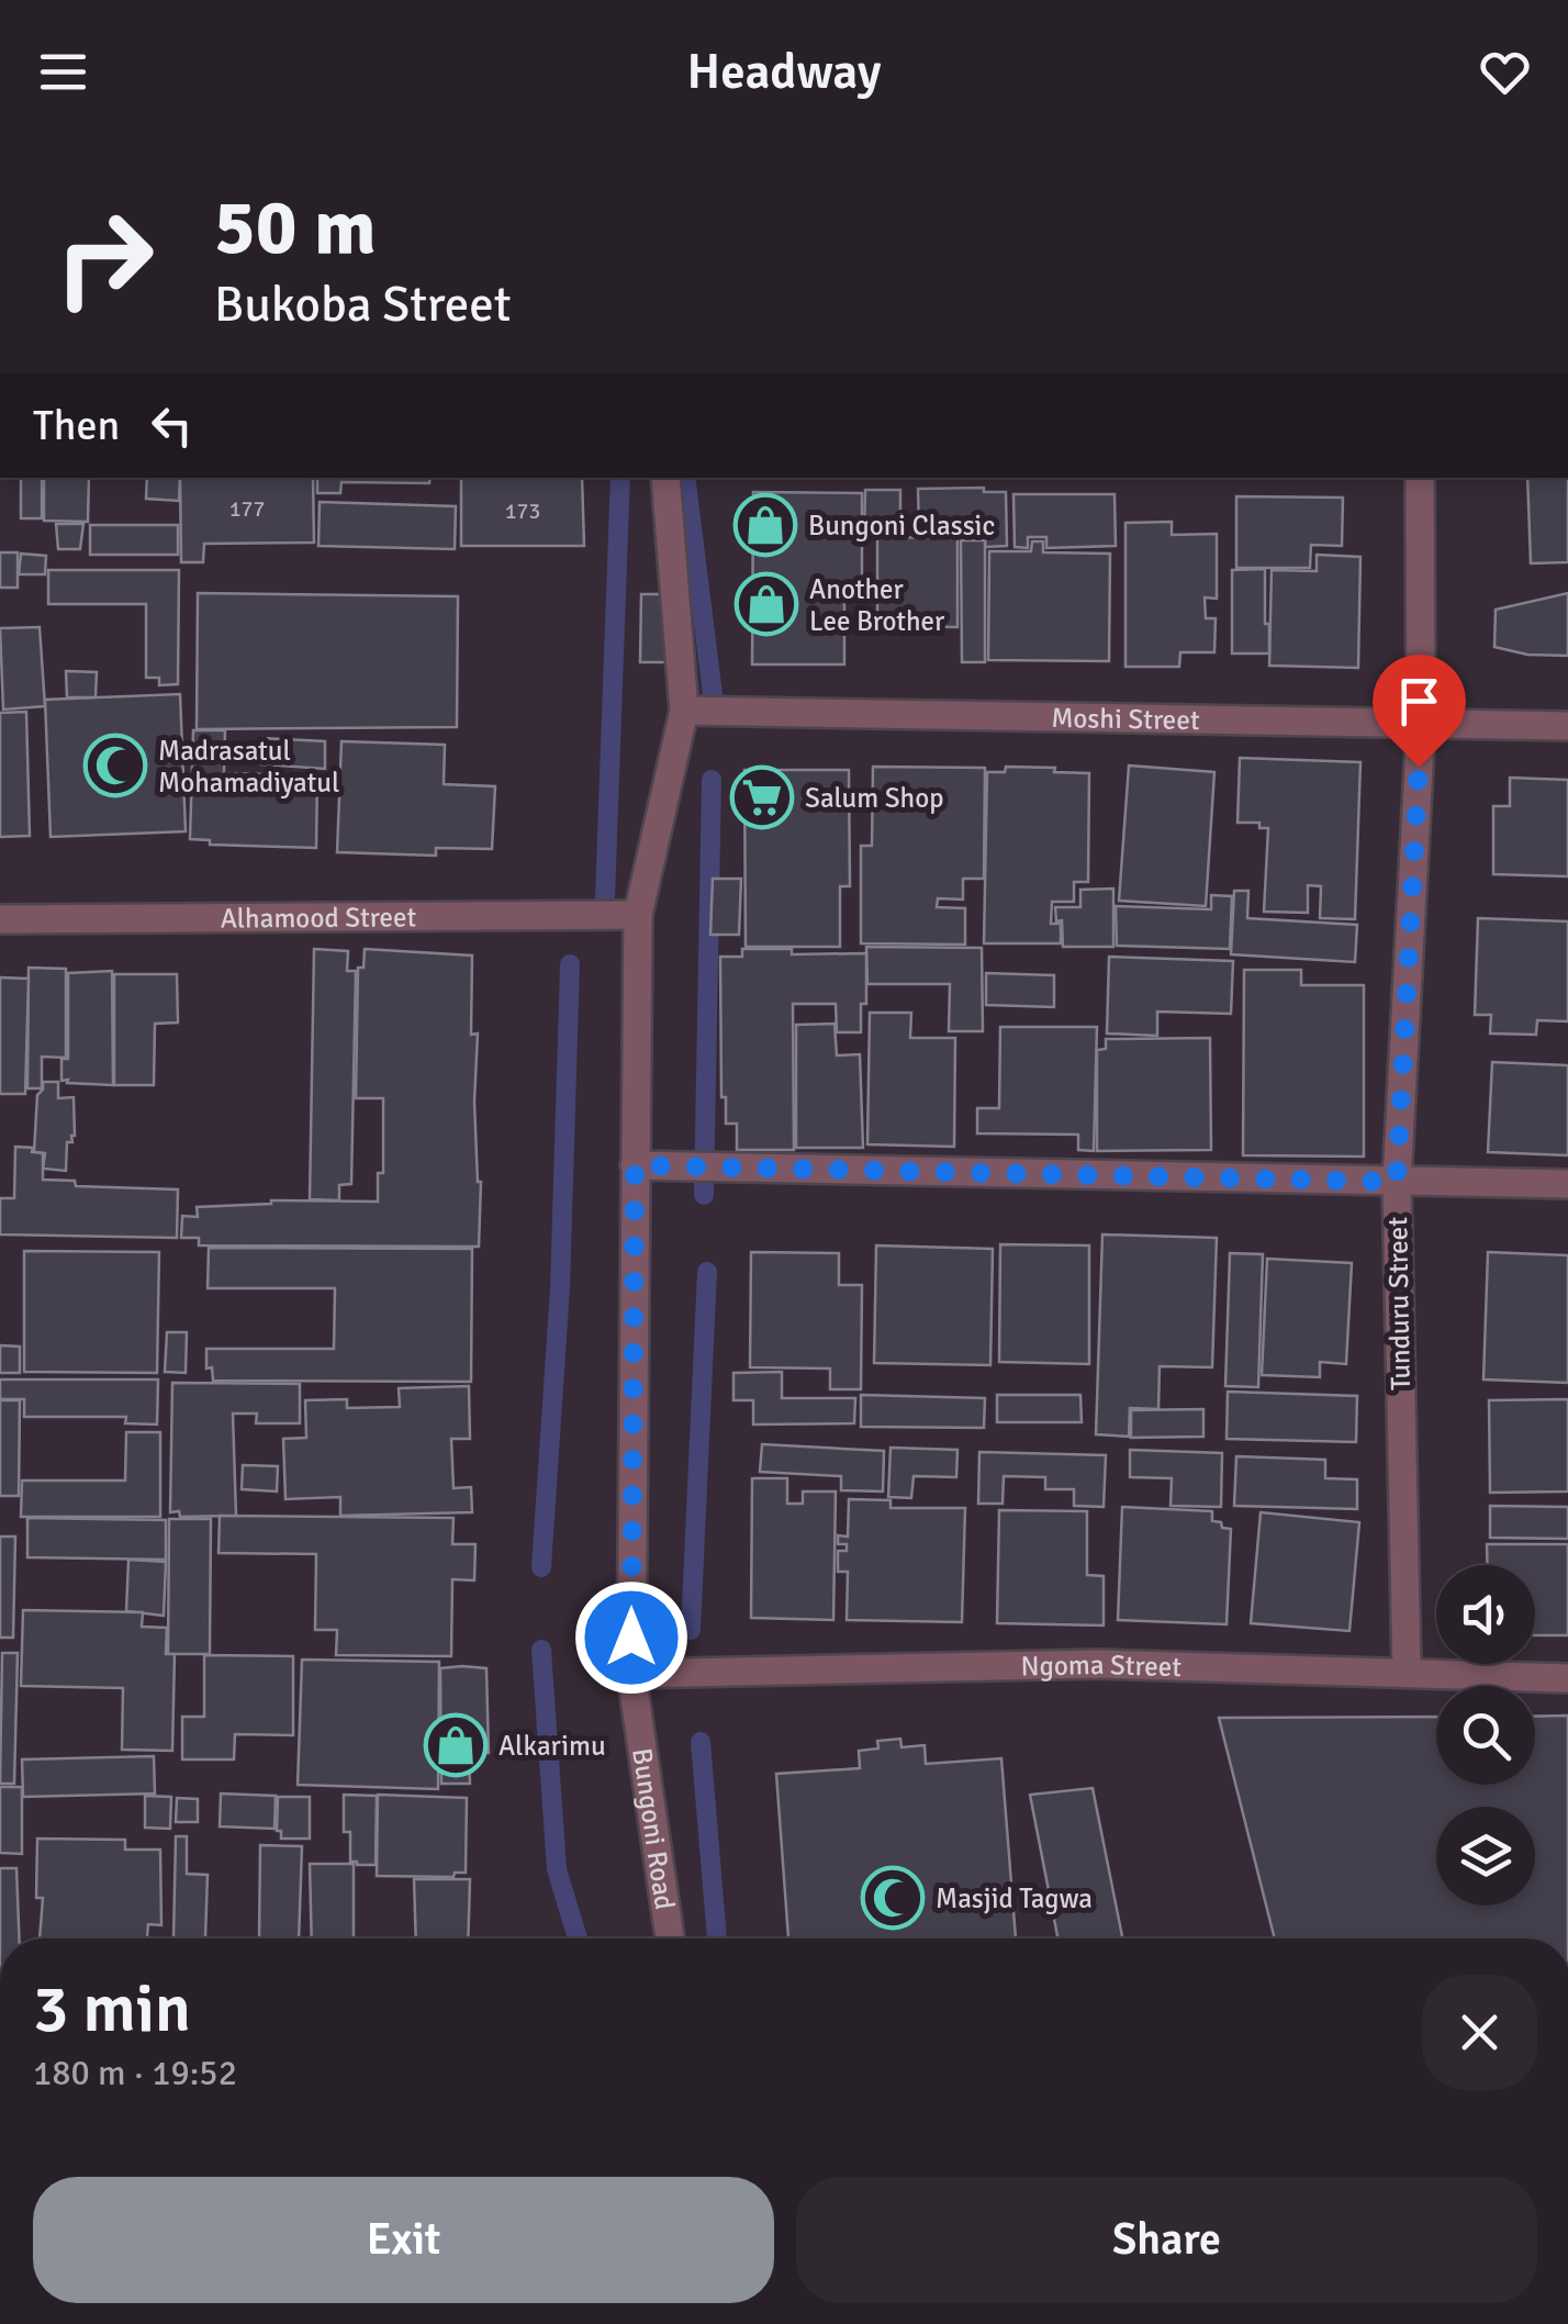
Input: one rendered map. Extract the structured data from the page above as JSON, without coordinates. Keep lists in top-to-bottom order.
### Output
{
  "streets": {
    "street": [
      "Moshi Street",
      "Alhamood Street",
      "Tunduru Street",
      "Ngoma Street",
      "Bungoni Road"
    ]
  },
  "crossings": [
    ["Moshi Street", "Tunduru Street"],
    ["Moshi Street", "Bungoni Road"],
    ["Alhamood Street", "Bungoni Road"],
    ["Tunduru Street", "Ngoma Street"],
    ["Ngoma Street", "Bungoni Road"]
  ],
  "places": {
    "shop": ["Bungoni Classic", "Another Lee Brother", "Alkarimu"],
    "mosque": ["Madrasatul Mohamadiyatul", "Masjid Tagwa"],
    "supermarket": ["Salum Shop"]
  },
  "house_numbers": ["177", "173"],
  "page": {
    "header": "Headway",
    "turn": ["50 m", "Bukoba Street"],
    "then": "Then",
    "heading": ["3 min", "180 m · 19:52"],
    "buttons": ["Exit", "Share"]
  }
}
